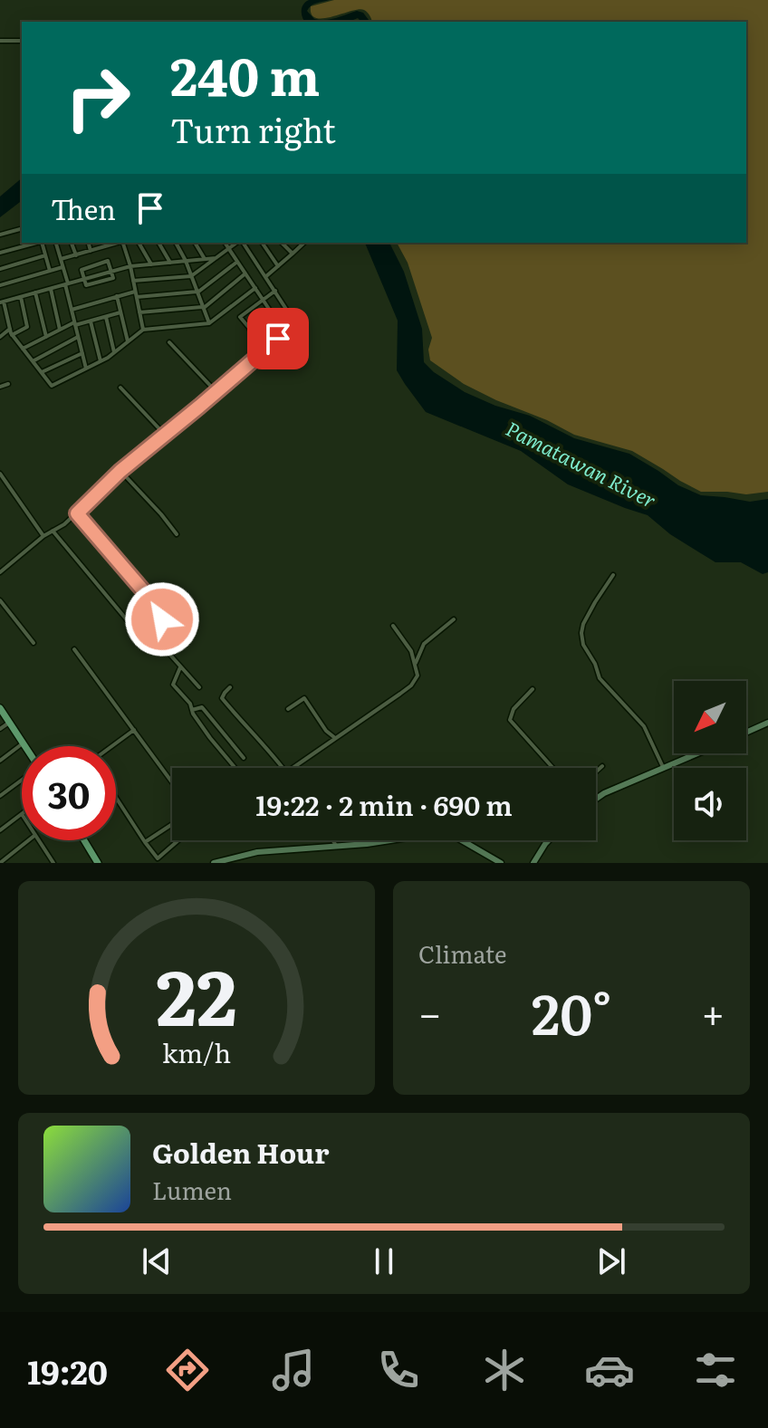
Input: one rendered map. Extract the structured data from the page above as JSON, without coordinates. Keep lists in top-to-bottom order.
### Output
{
  "water": ["Pamatawan River"],
  "north": "bottom left",
  "page": {
    "turn": ["240 m", "Turn right"],
    "then": "Then",
    "limit": "30",
    "trip": "19:22 · 2 min · 690 m",
    "tile": "Climate",
    "heat": ["−", "20°", "+"],
    "song": ["Golden Hour", "Lumen"],
    "tabs": "19:20",
    "gauge": ["22", "km/h"]
  }
}
